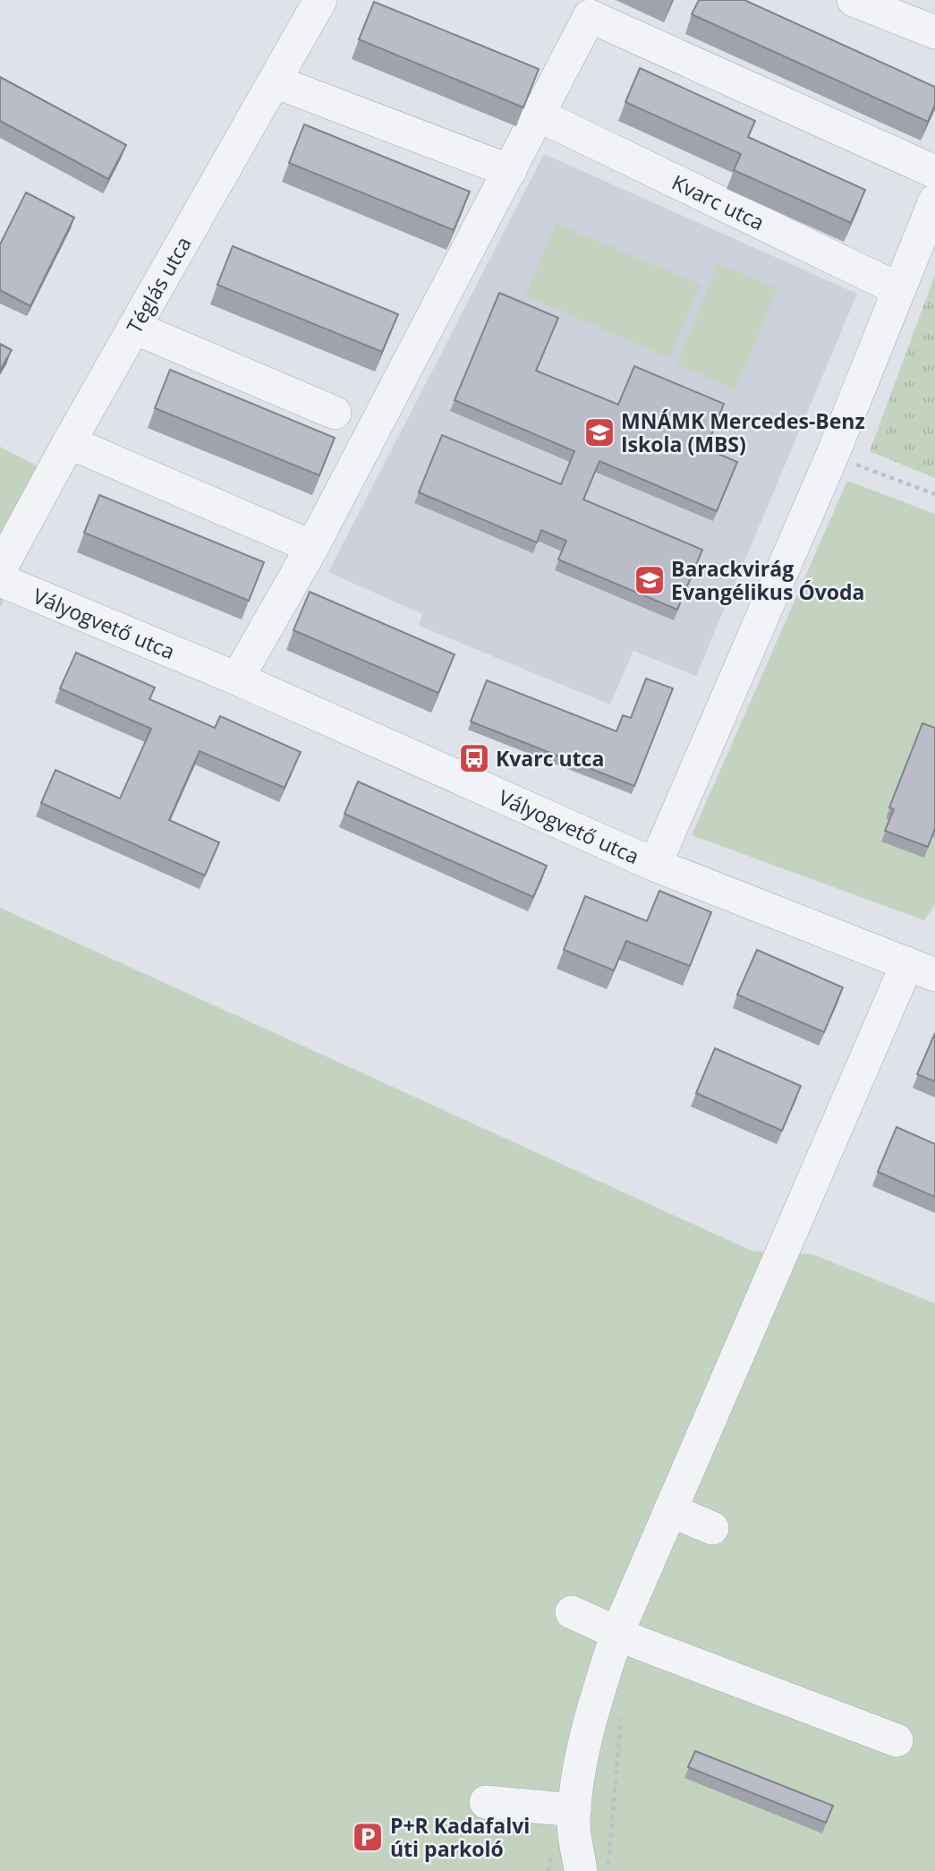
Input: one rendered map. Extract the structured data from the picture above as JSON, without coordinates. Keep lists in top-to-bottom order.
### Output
{
  "streets": {
    "street": ["Kvarc utca", "Téglás utca", "Vályogvető utca"]
  },
  "places": {
    "school or university": ["MNÁMK Mercedes-Benz Iskola (MBS)", "Barackvirág Evangélikus Óvoda"],
    "bus stop": ["Kvarc utca"],
    "parking": ["P+R Kadafalvi úti parkoló"]
  }
}
